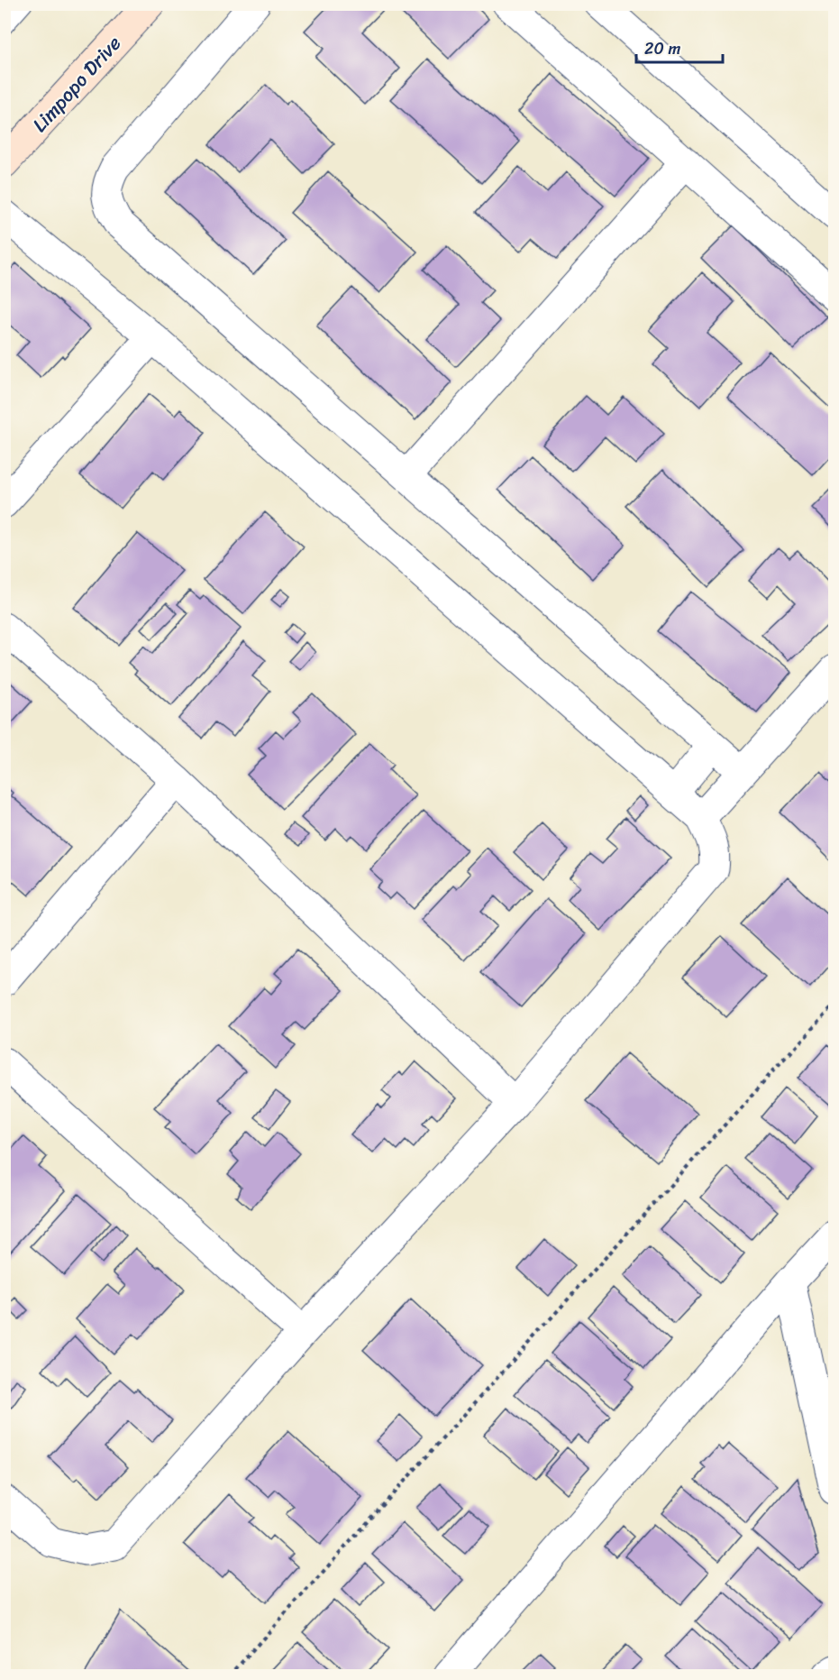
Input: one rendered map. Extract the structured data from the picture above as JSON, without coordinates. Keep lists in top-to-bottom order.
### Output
{
  "streets": {
    "street": ["Limpopo Drive"]
  },
  "scale_bar": "20 m"
}
